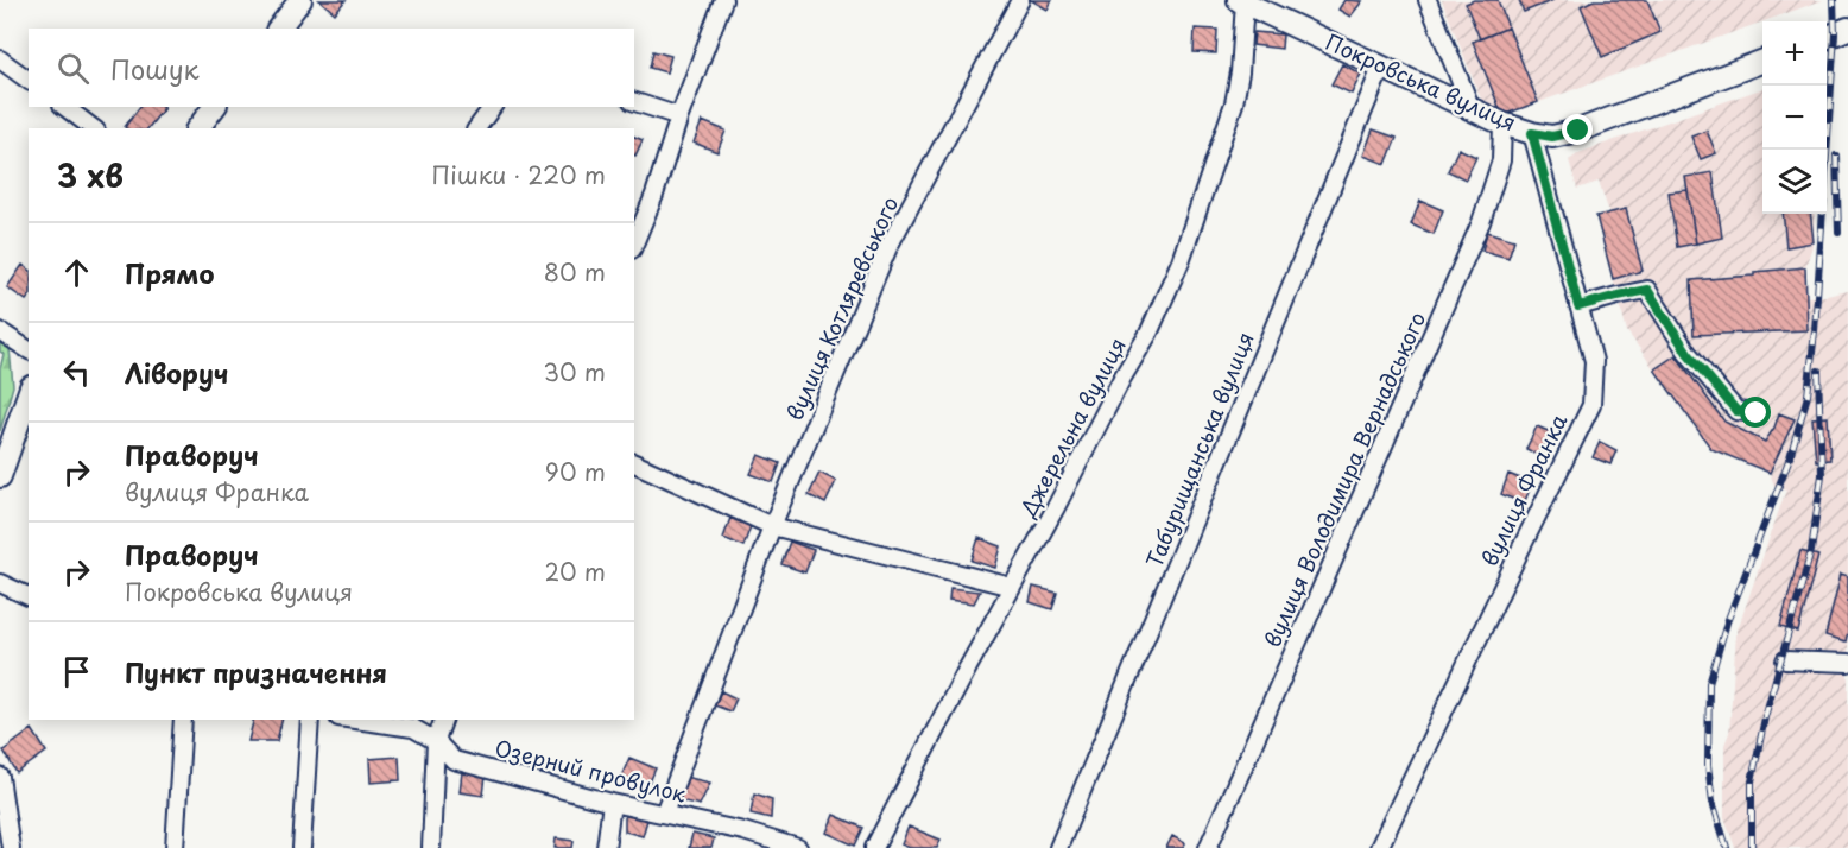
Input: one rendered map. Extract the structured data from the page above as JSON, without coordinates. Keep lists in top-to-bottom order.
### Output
{
  "streets": {
    "main road": ["Покровська вулиця"],
    "street": [
      "вулиця Котляревського",
      "Джерельна вулиця",
      "Табурищанська вулиця",
      "вулиця Володимира Вернадського",
      "вулиця Франка",
      "Озерний провулок"
    ]
  },
  "crossings": [
    ["Покровська вулиця", "Джерельна вулиця"],
    ["Покровська вулиця", "Табурищанська вулиця"],
    ["Покровська вулиця", "вулиця Володимира Вернадського"],
    ["Покровська вулиця", "вулиця Франка"],
    ["вулиця Котляревського", "Озерний провулок"]
  ],
  "page": {
    "map_buttons": ["+", "−"],
    "search": "Пошук",
    "heading": ["3 хв", "Пішки · 220 m"],
    "list": [
      ["Прямо", "80 m"],
      ["Ліворуч", "30 m"],
      ["Праворуч", "вулиця Франка", "90 m"],
      ["Праворуч", "Покровська вулиця", "20 m"],
      "Пункт призначення"
    ]
  }
}
